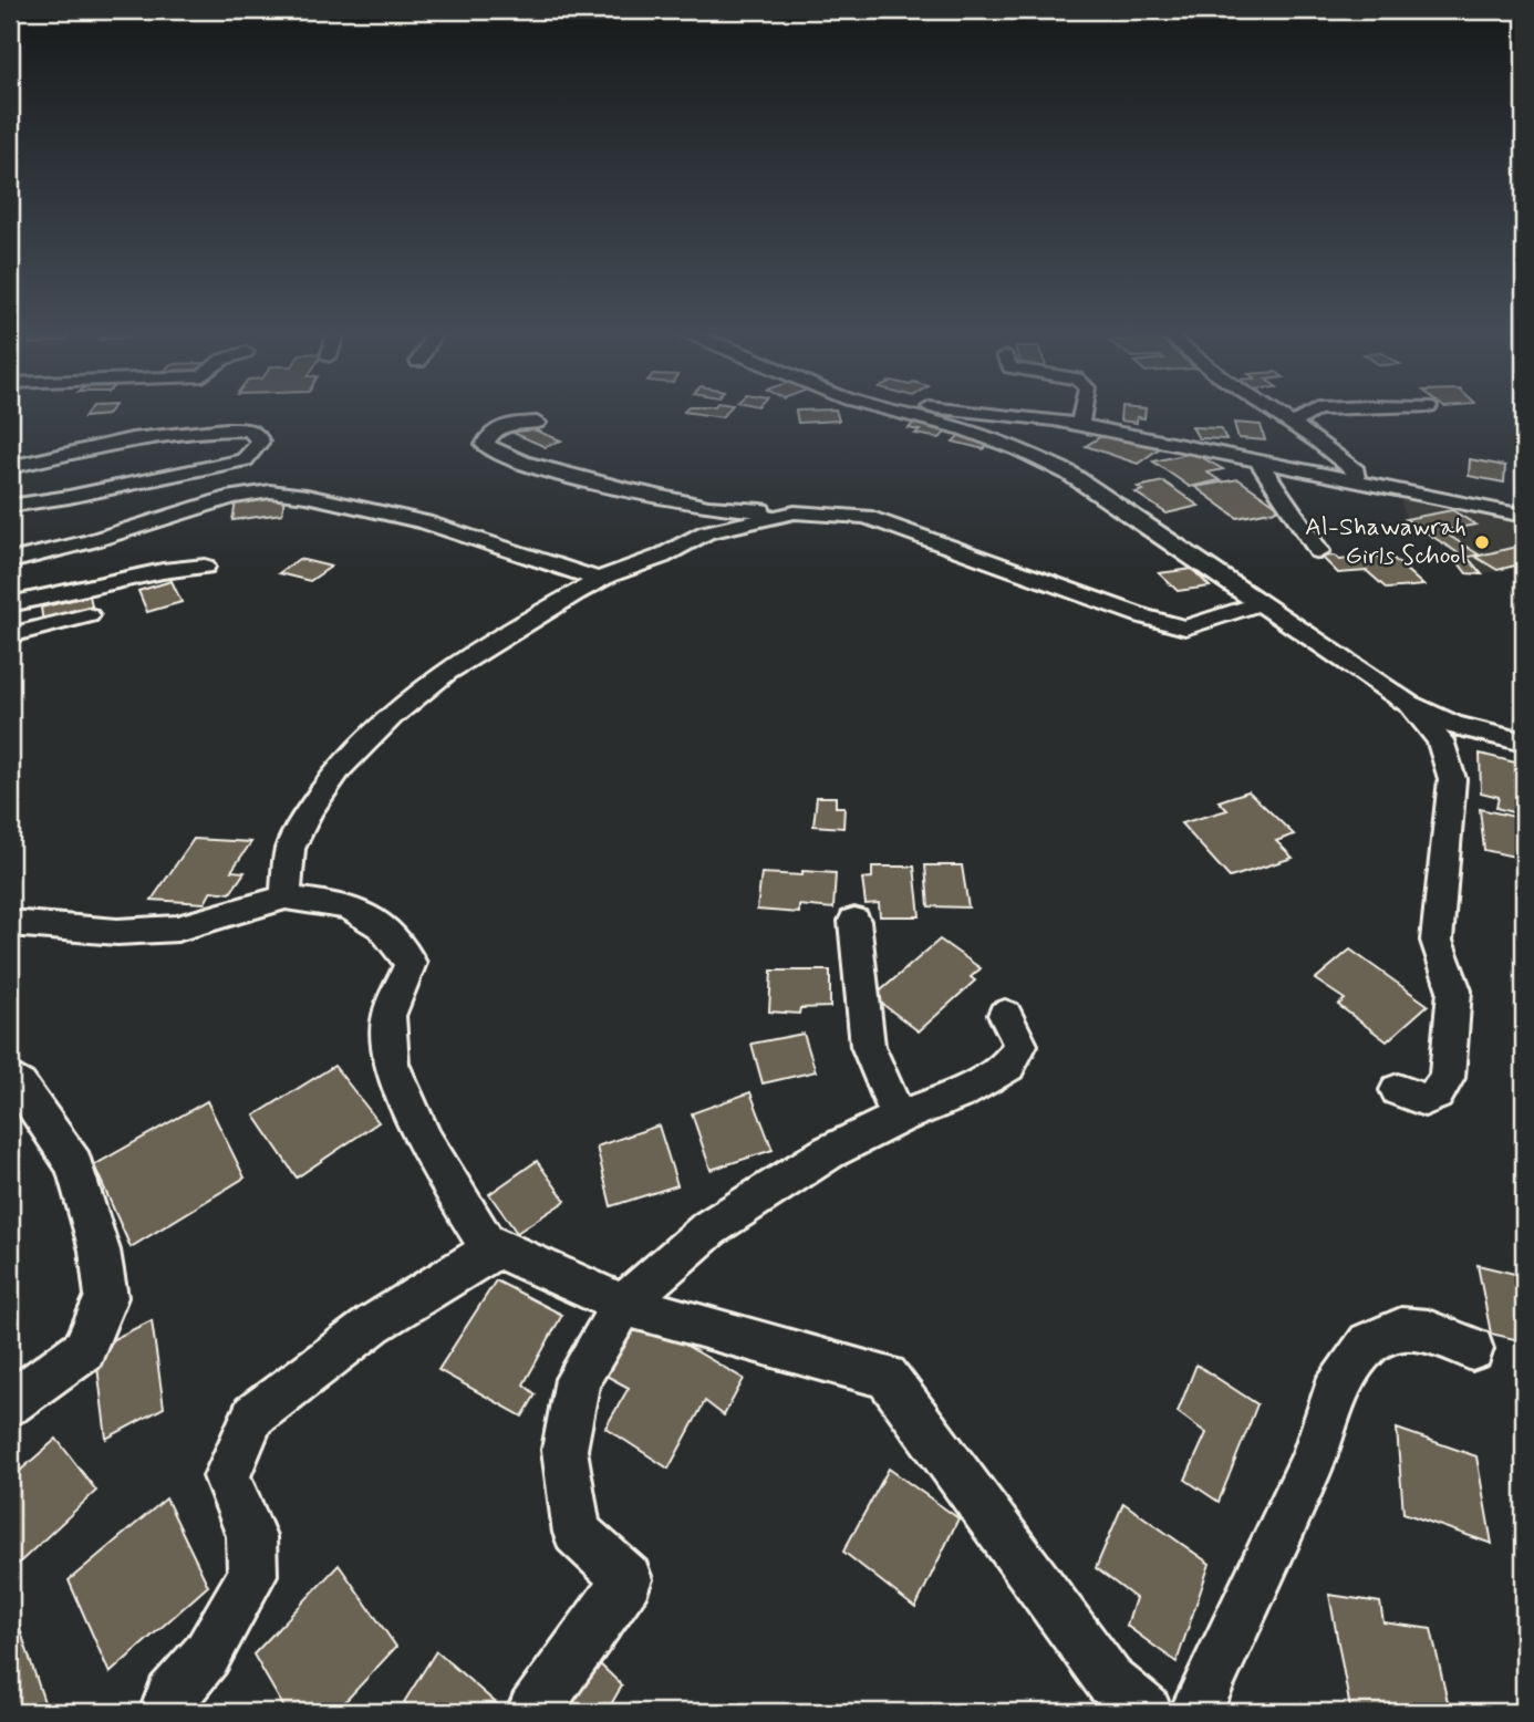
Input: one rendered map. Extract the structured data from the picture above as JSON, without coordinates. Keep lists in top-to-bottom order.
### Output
{
  "places": ["Al-Shawawrah Girls School"]
}
